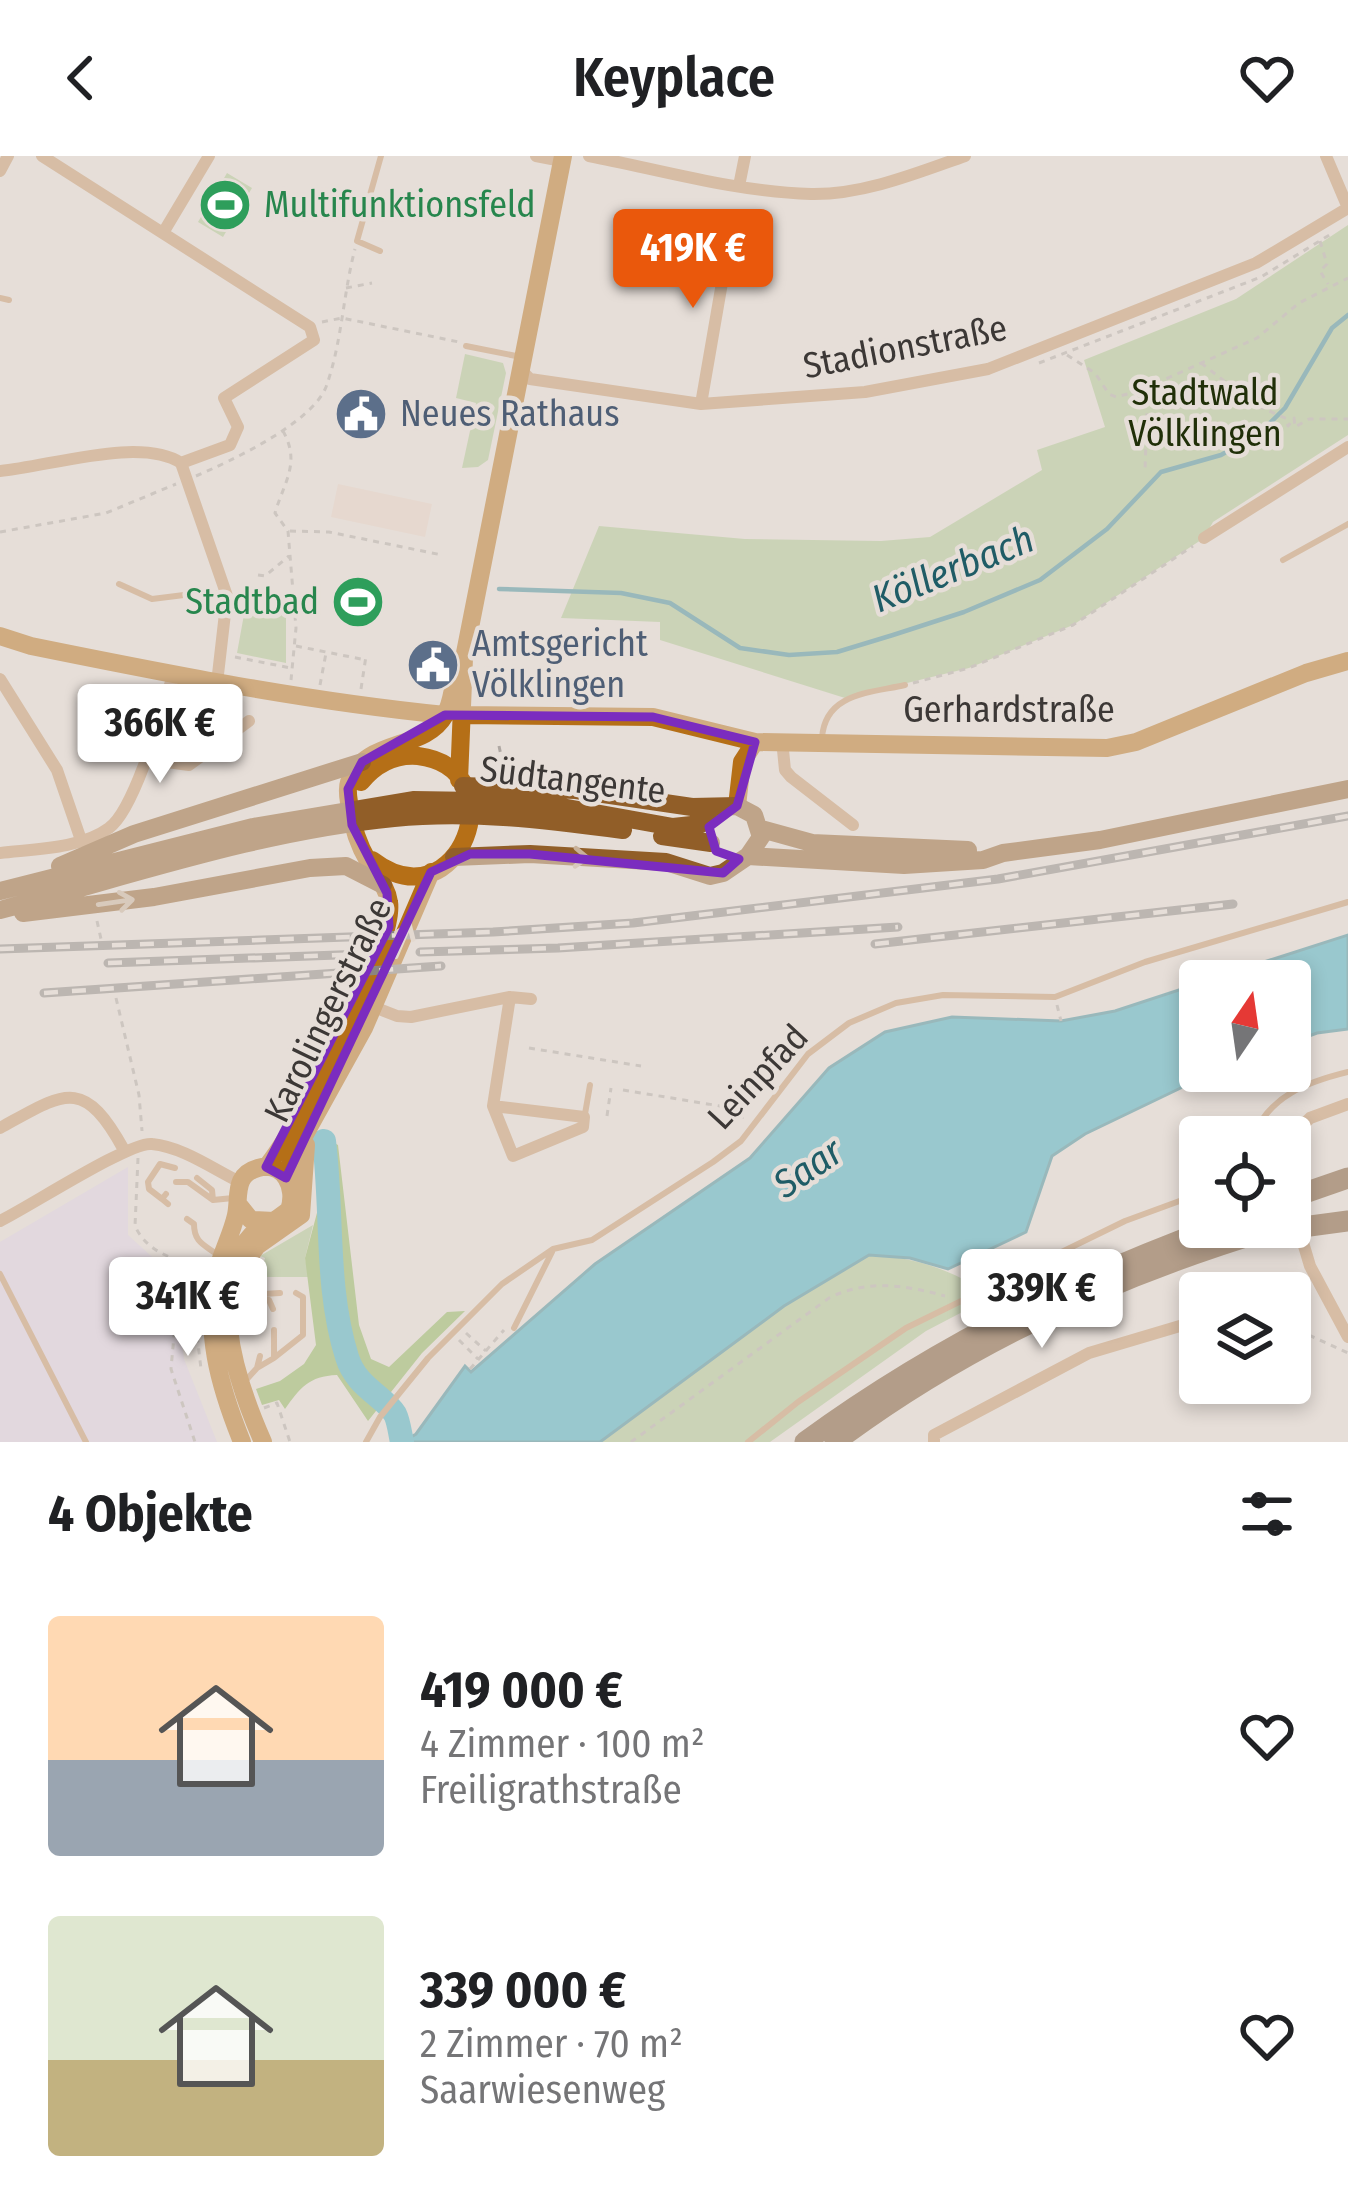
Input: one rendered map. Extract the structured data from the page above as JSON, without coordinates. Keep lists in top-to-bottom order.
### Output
{
  "streets": {
    "main road": ["Gerhardstraße", "Südtangente", "Karolingerstraße"],
    "street": ["Stadionstraße"],
    "lane": ["Leinpfad"]
  },
  "crossings": [
    ["Gerhardstraße", "Karolingerstraße"]
  ],
  "water": ["Köllerbach", "Saar"],
  "parks": ["Stadtwald Völklingen"],
  "places": {
    "sports": ["Multifunktionsfeld", "Stadtbad"],
    "public building": ["Neues Rathaus", "Amtsgericht Völklingen"]
  },
  "north": "top",
  "page": {
    "header": "Keyplace",
    "price": [
      "419K €",
      "366K €",
      "339K €",
      "341K €"
    ],
    "heading": "4 Objekte",
    "list": [
      {
        "name": "419 000 €",
        "note": "4 Zimmer · 100 m² · Freiligrathstraße"
      },
      {
        "name": "339 000 €",
        "note": "2 Zimmer · 70 m² · Saarwiesenweg"
      }
    ]
  }
}
